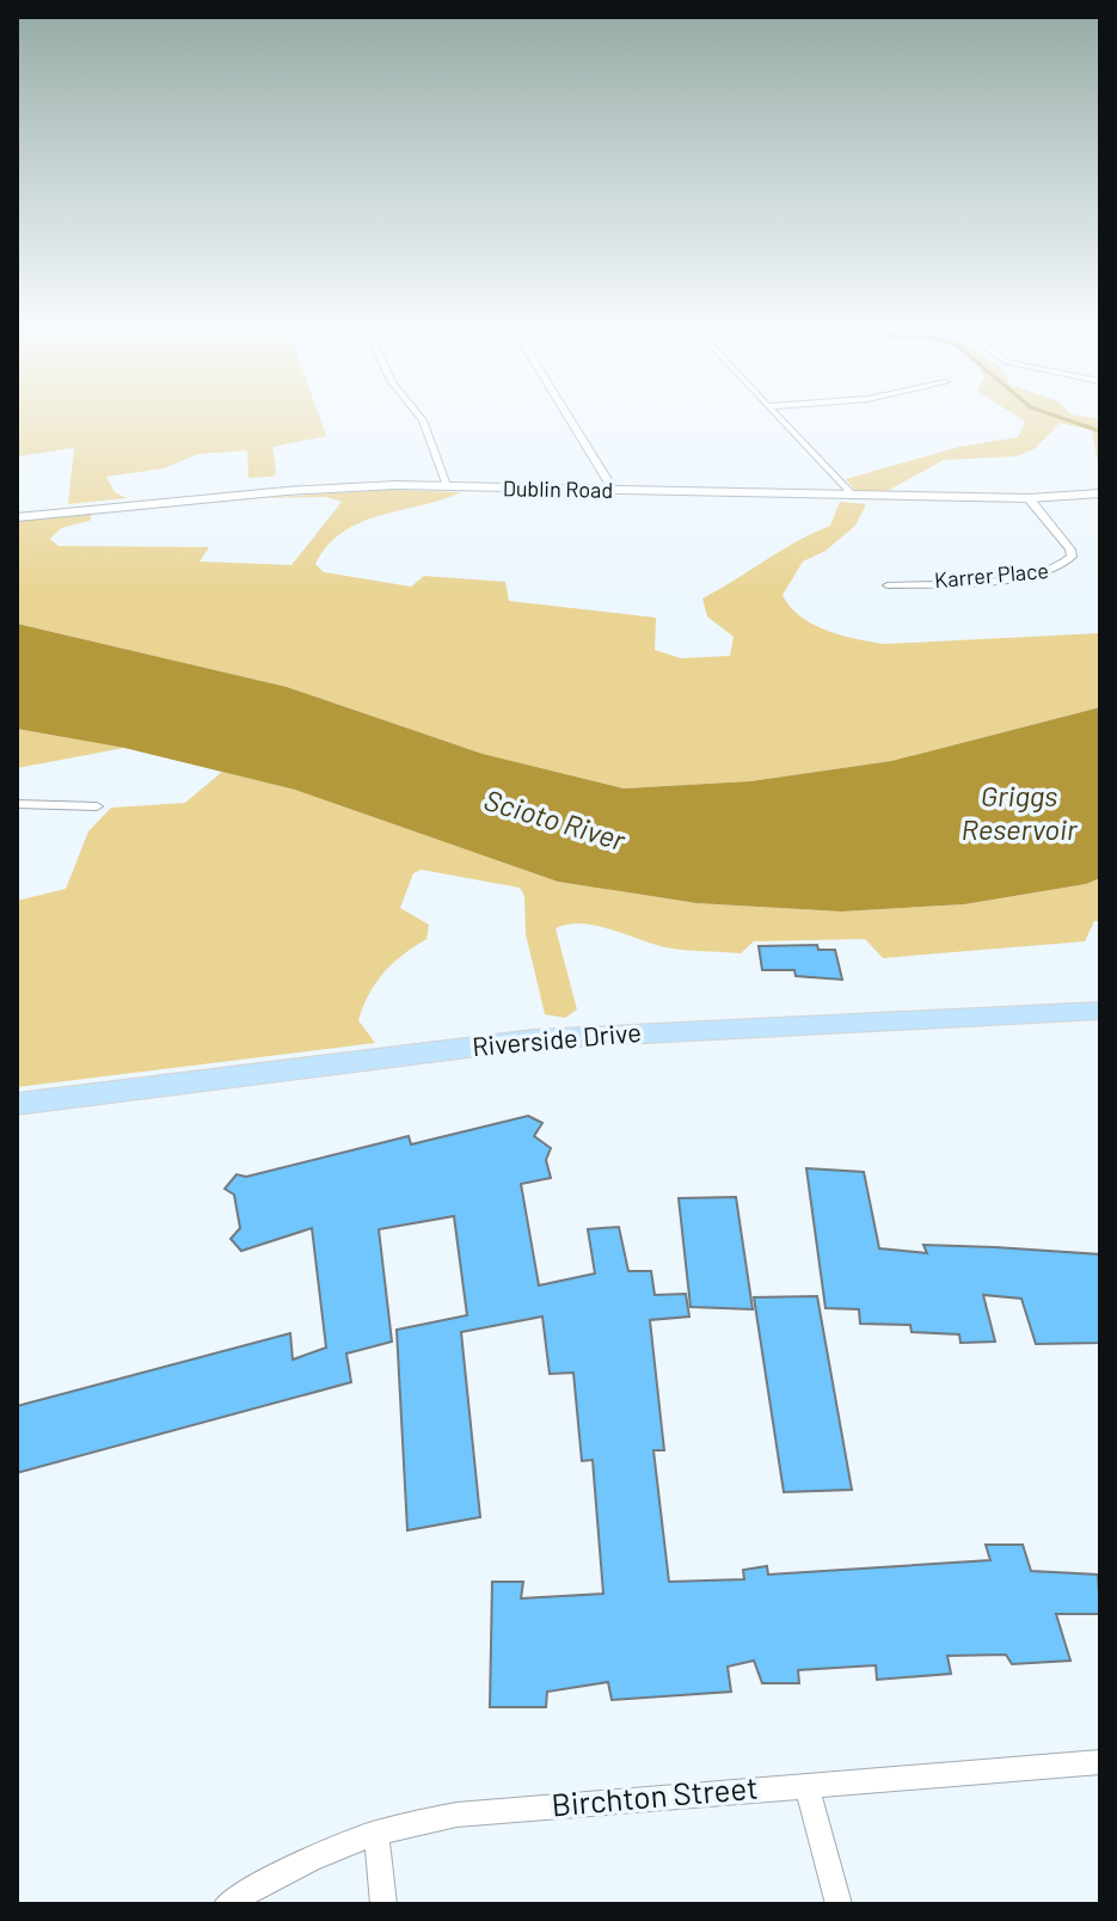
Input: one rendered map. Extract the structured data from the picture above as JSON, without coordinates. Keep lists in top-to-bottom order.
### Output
{
  "streets": {
    "main road": ["Dublin Road", "Riverside Drive"],
    "street": ["Karrer Place", "Birchton Street"]
  },
  "crossings": [
    ["Dublin Road", "Karrer Place"]
  ],
  "water": ["Griggs Reservoir", "Scioto River"]
}
